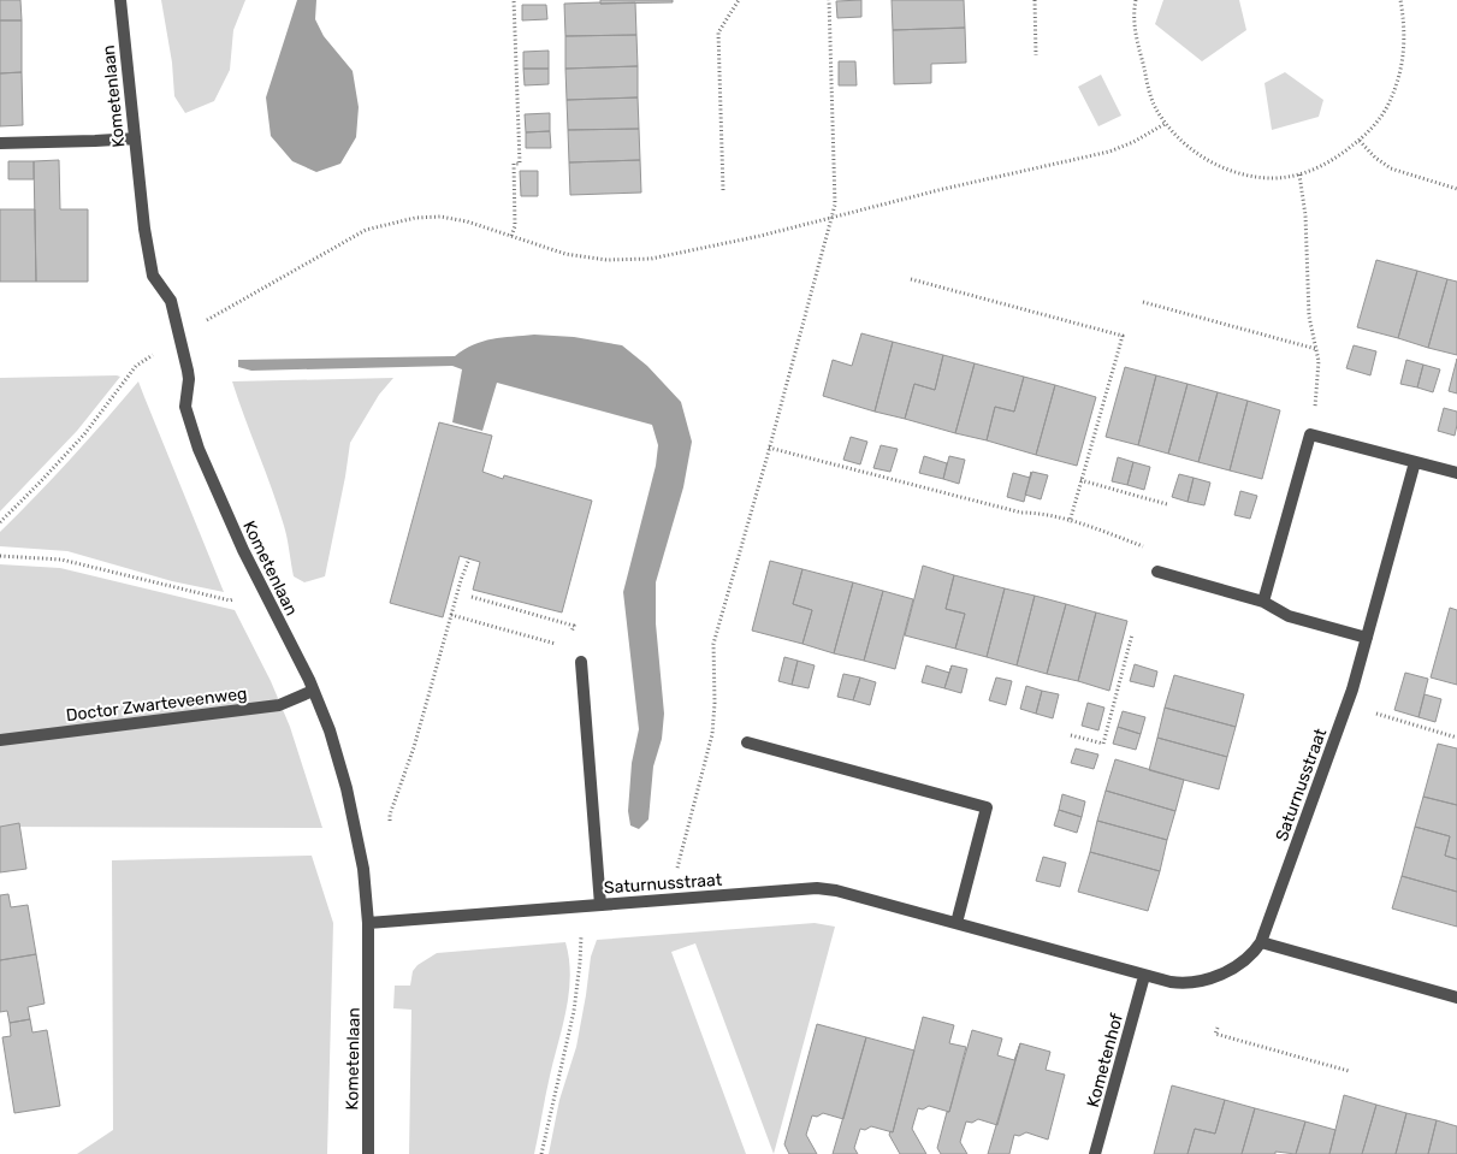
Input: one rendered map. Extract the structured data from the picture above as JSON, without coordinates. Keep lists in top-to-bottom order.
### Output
{
  "streets": {
    "street": [
      "Kometenlaan",
      "Doctor Zwarteveenweg",
      "Saturnusstraat",
      "Kometenhof"
    ]
  },
  "crossings": [
    ["Kometenlaan", "Doctor Zwarteveenweg"],
    ["Kometenlaan", "Saturnusstraat"],
    ["Saturnusstraat", "Kometenhof"]
  ]
}
